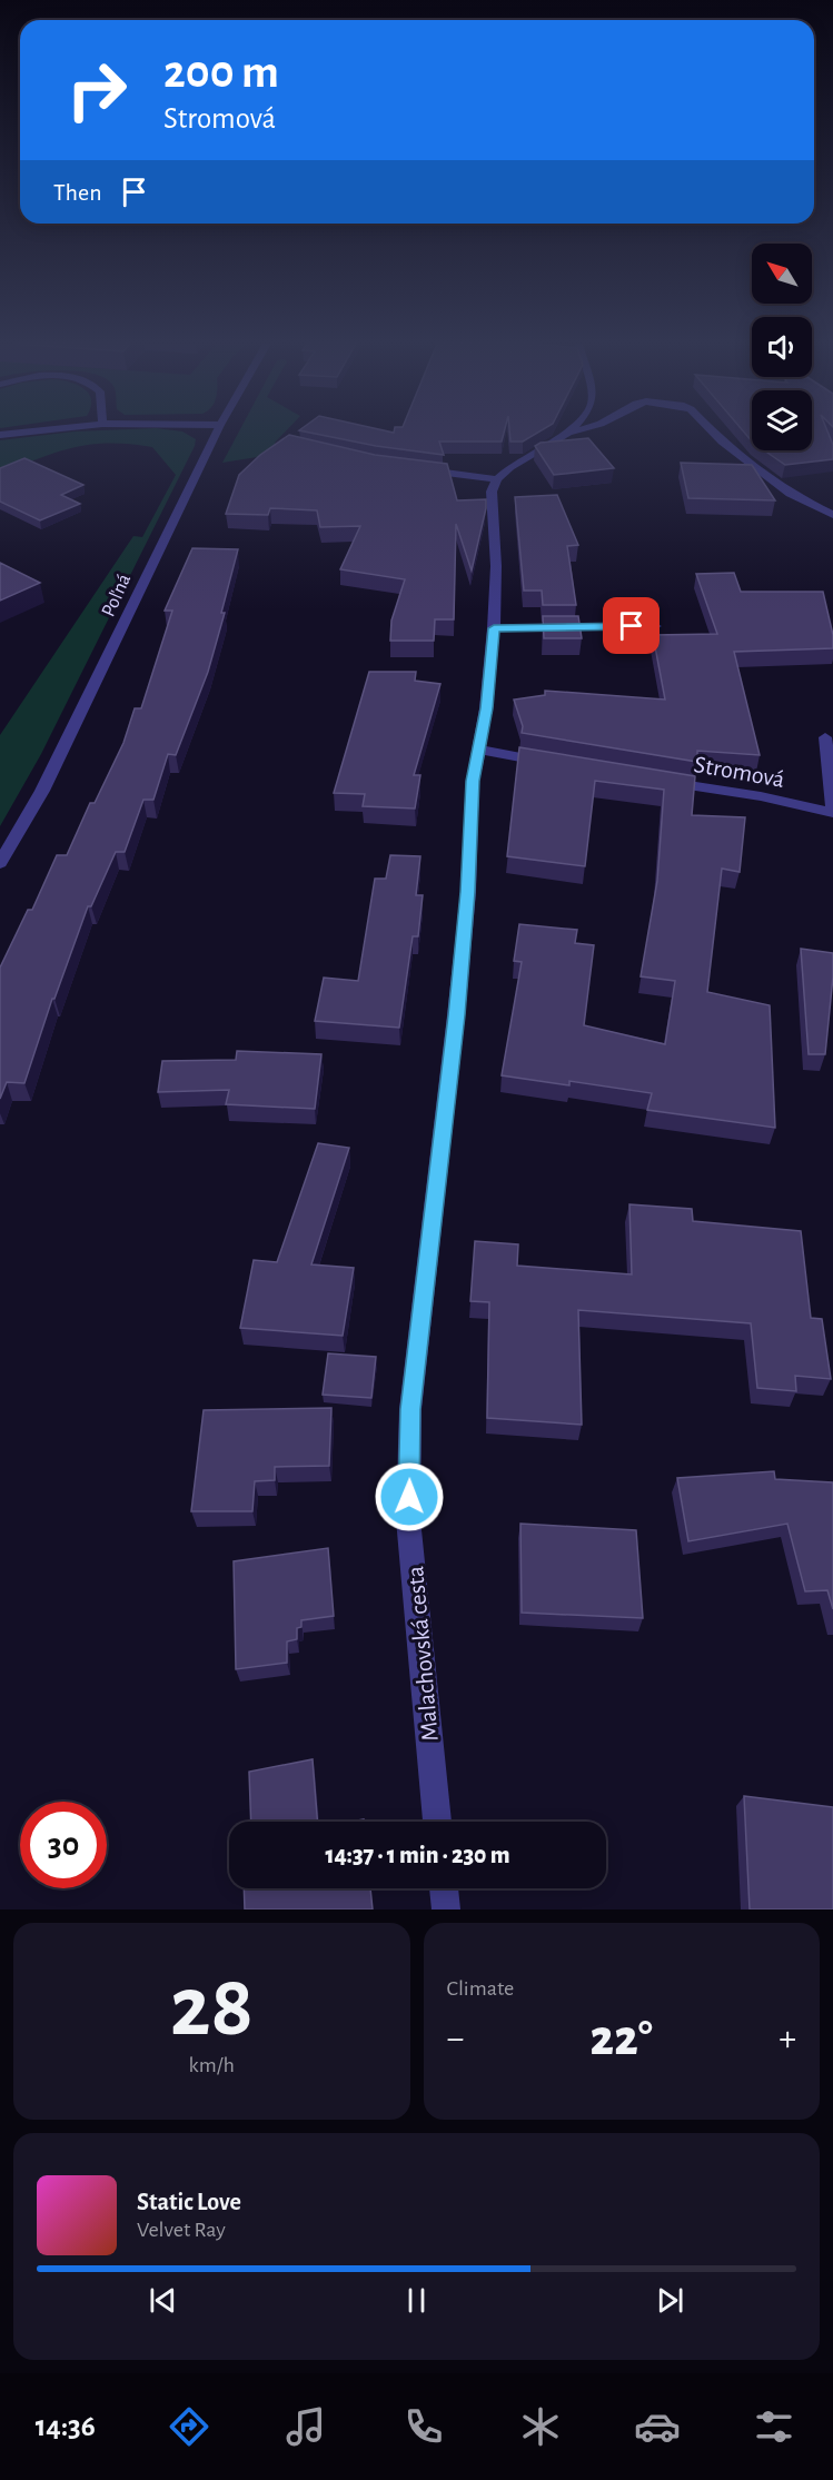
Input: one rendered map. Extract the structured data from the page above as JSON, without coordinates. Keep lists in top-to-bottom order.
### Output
{
  "streets": {
    "street": ["Poľná", "Stromová", "Malachovská cesta"]
  },
  "north": "top left",
  "page": {
    "turn": ["200 m", "Stromová"],
    "then": "Then",
    "limit": "30",
    "trip": "14:37 · 1 min · 230 m",
    "tile": [
      ["28", "km/h"],
      "Climate"
    ],
    "heat": ["−", "22°", "+"],
    "song": ["Static Love", "Velvet Ray"],
    "tabs": "14:36"
  }
}
